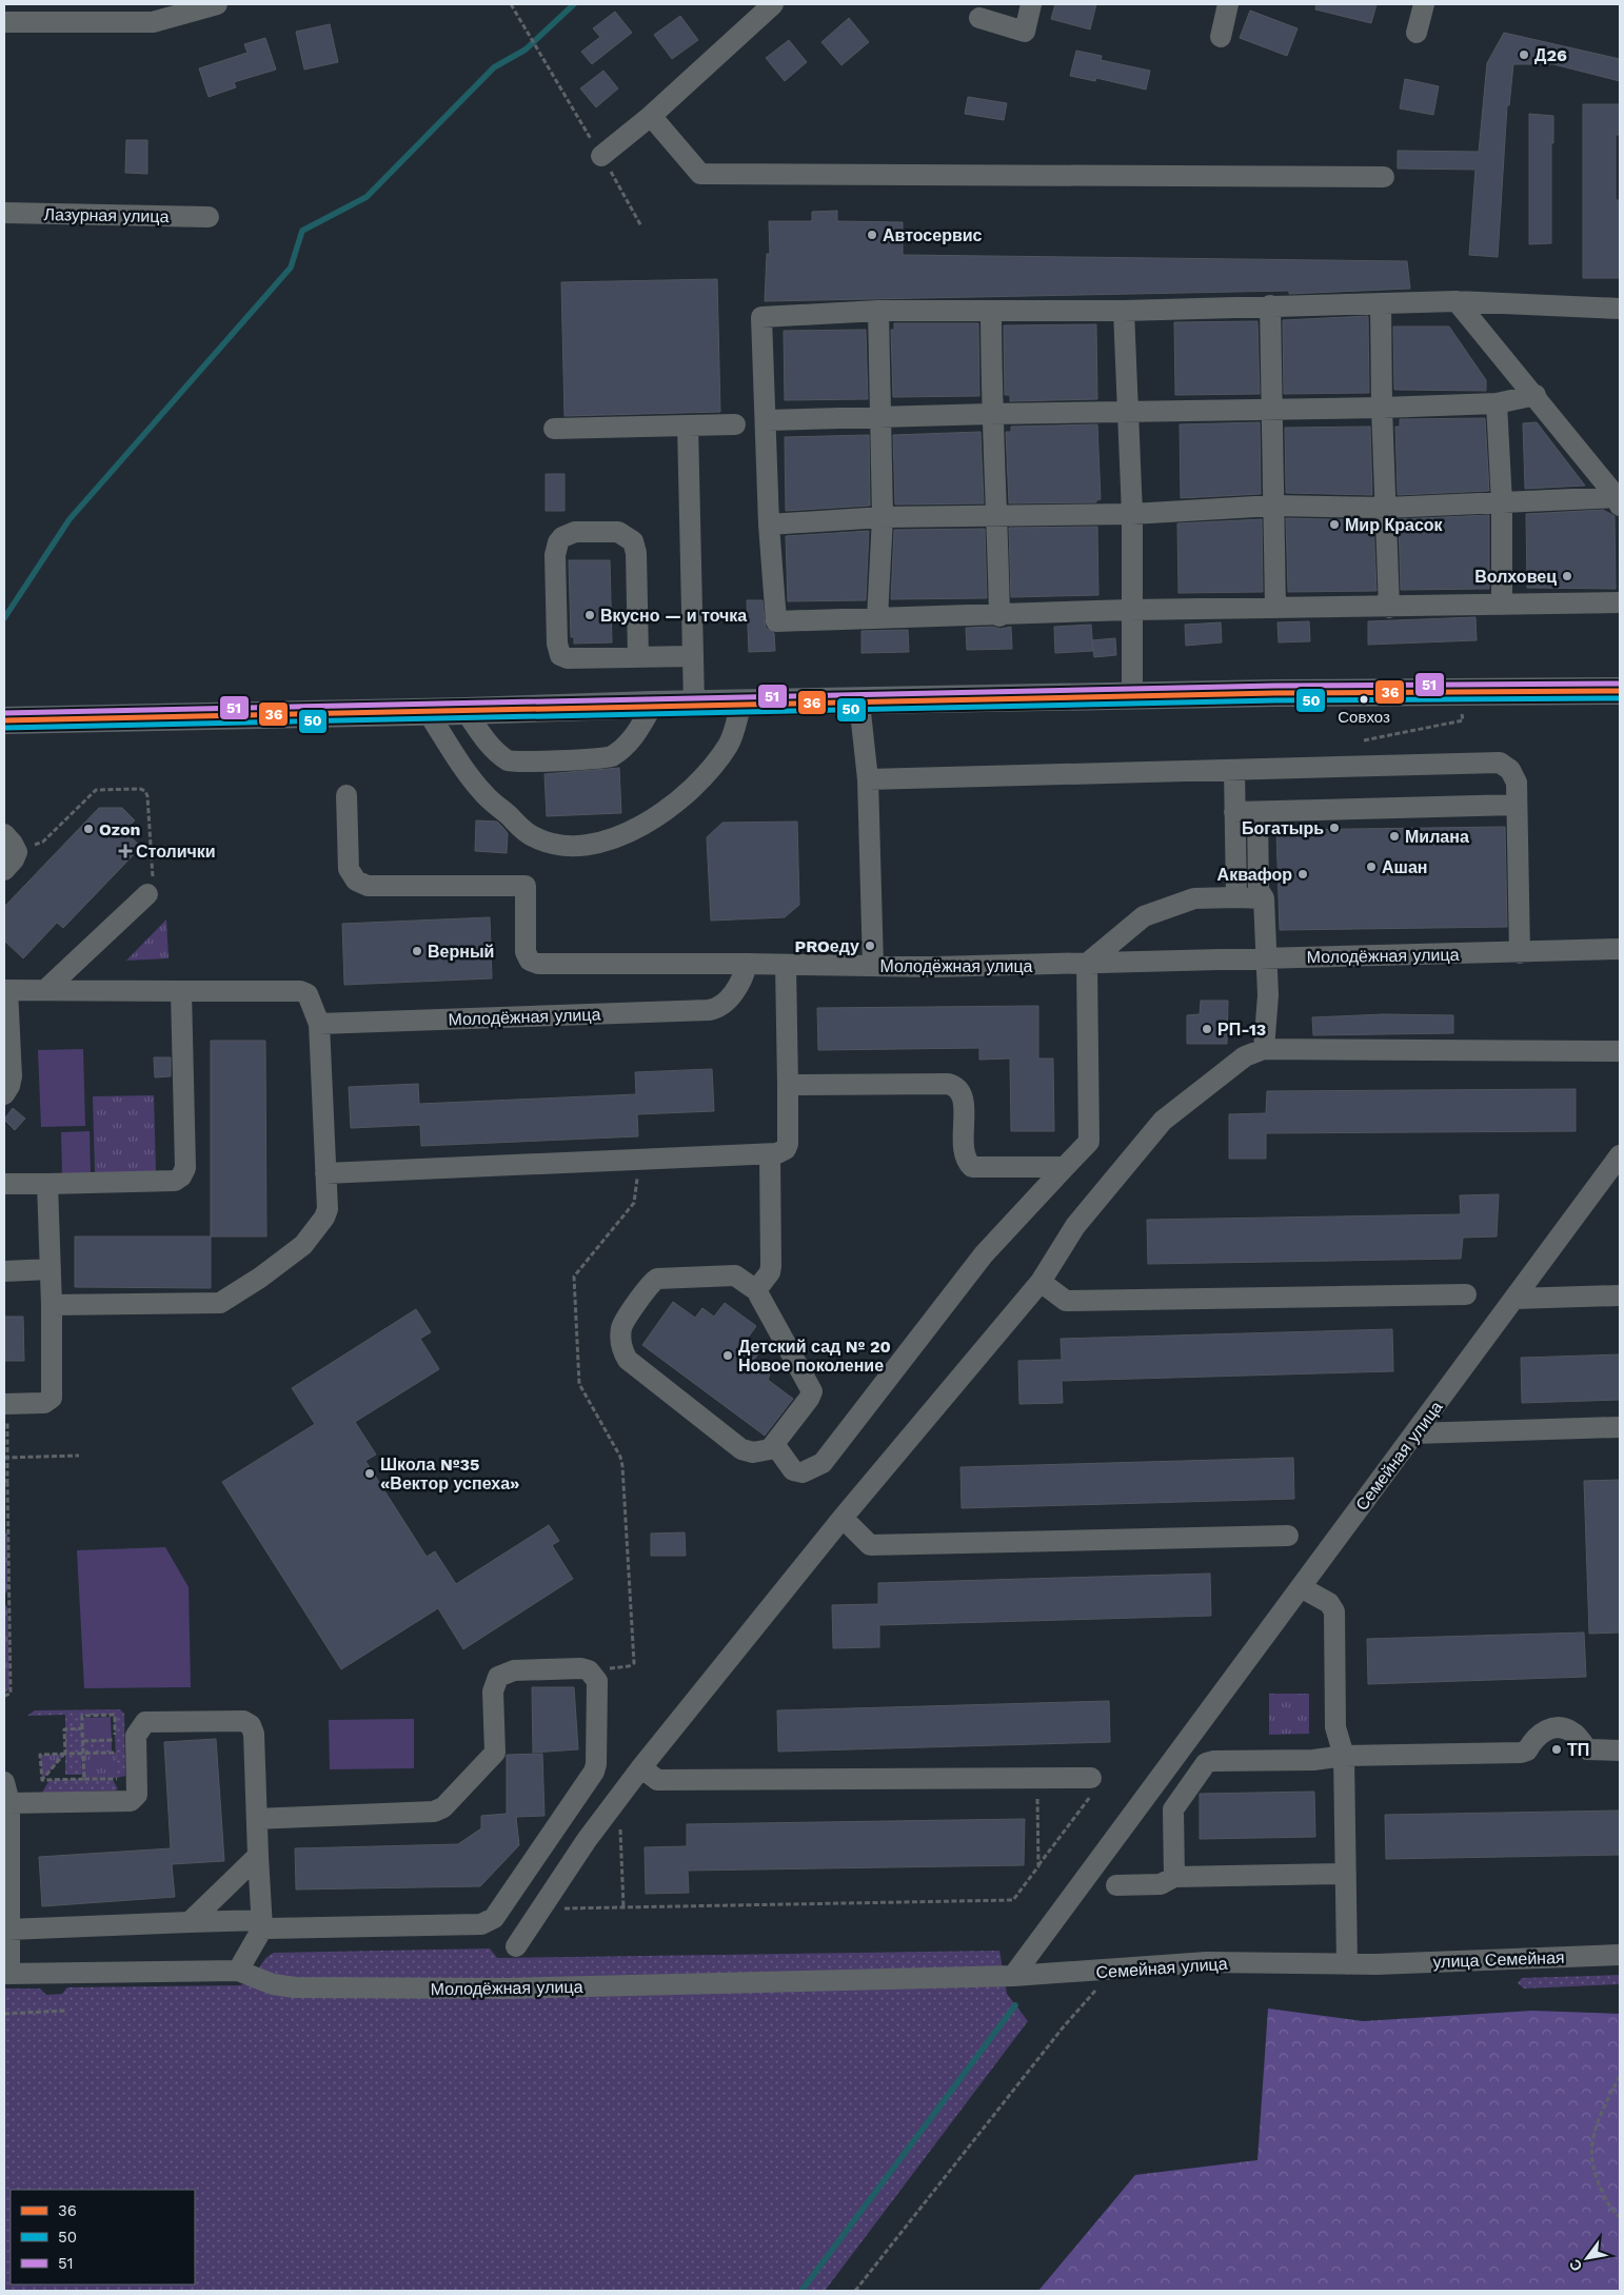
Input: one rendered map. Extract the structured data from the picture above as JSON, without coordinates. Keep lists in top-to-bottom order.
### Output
{
  "streets": {
    "street": [
      "Лазурная улица",
      "Молодёжная улица",
      "Семейная улица",
      "улица Семейная"
    ]
  },
  "crossings": [
    ["Молодёжная улица", "Семейная улица"],
    ["Семейная улица", "улица Семейная"]
  ],
  "places": {
    "other": [
      "Д26",
      "Автосервис",
      "Мир Красок",
      "Волховец",
      "Вкусно — и точка",
      "Совхоз",
      "Богатырь",
      "Ozon",
      "Милана",
      "Ашан",
      "Аквафор",
      "PROеду",
      "Верный",
      "РП-13",
      "Детский сад № 20 Новое поколение",
      "Школа №35 «Вектор успеха»",
      "ТП"
    ],
    "health": ["Столички"]
  },
  "lines": ["transit line 51", "transit line 36", "transit line 50"],
  "legend": ["36", "50", "51"],
  "north": "bottom left"
}
